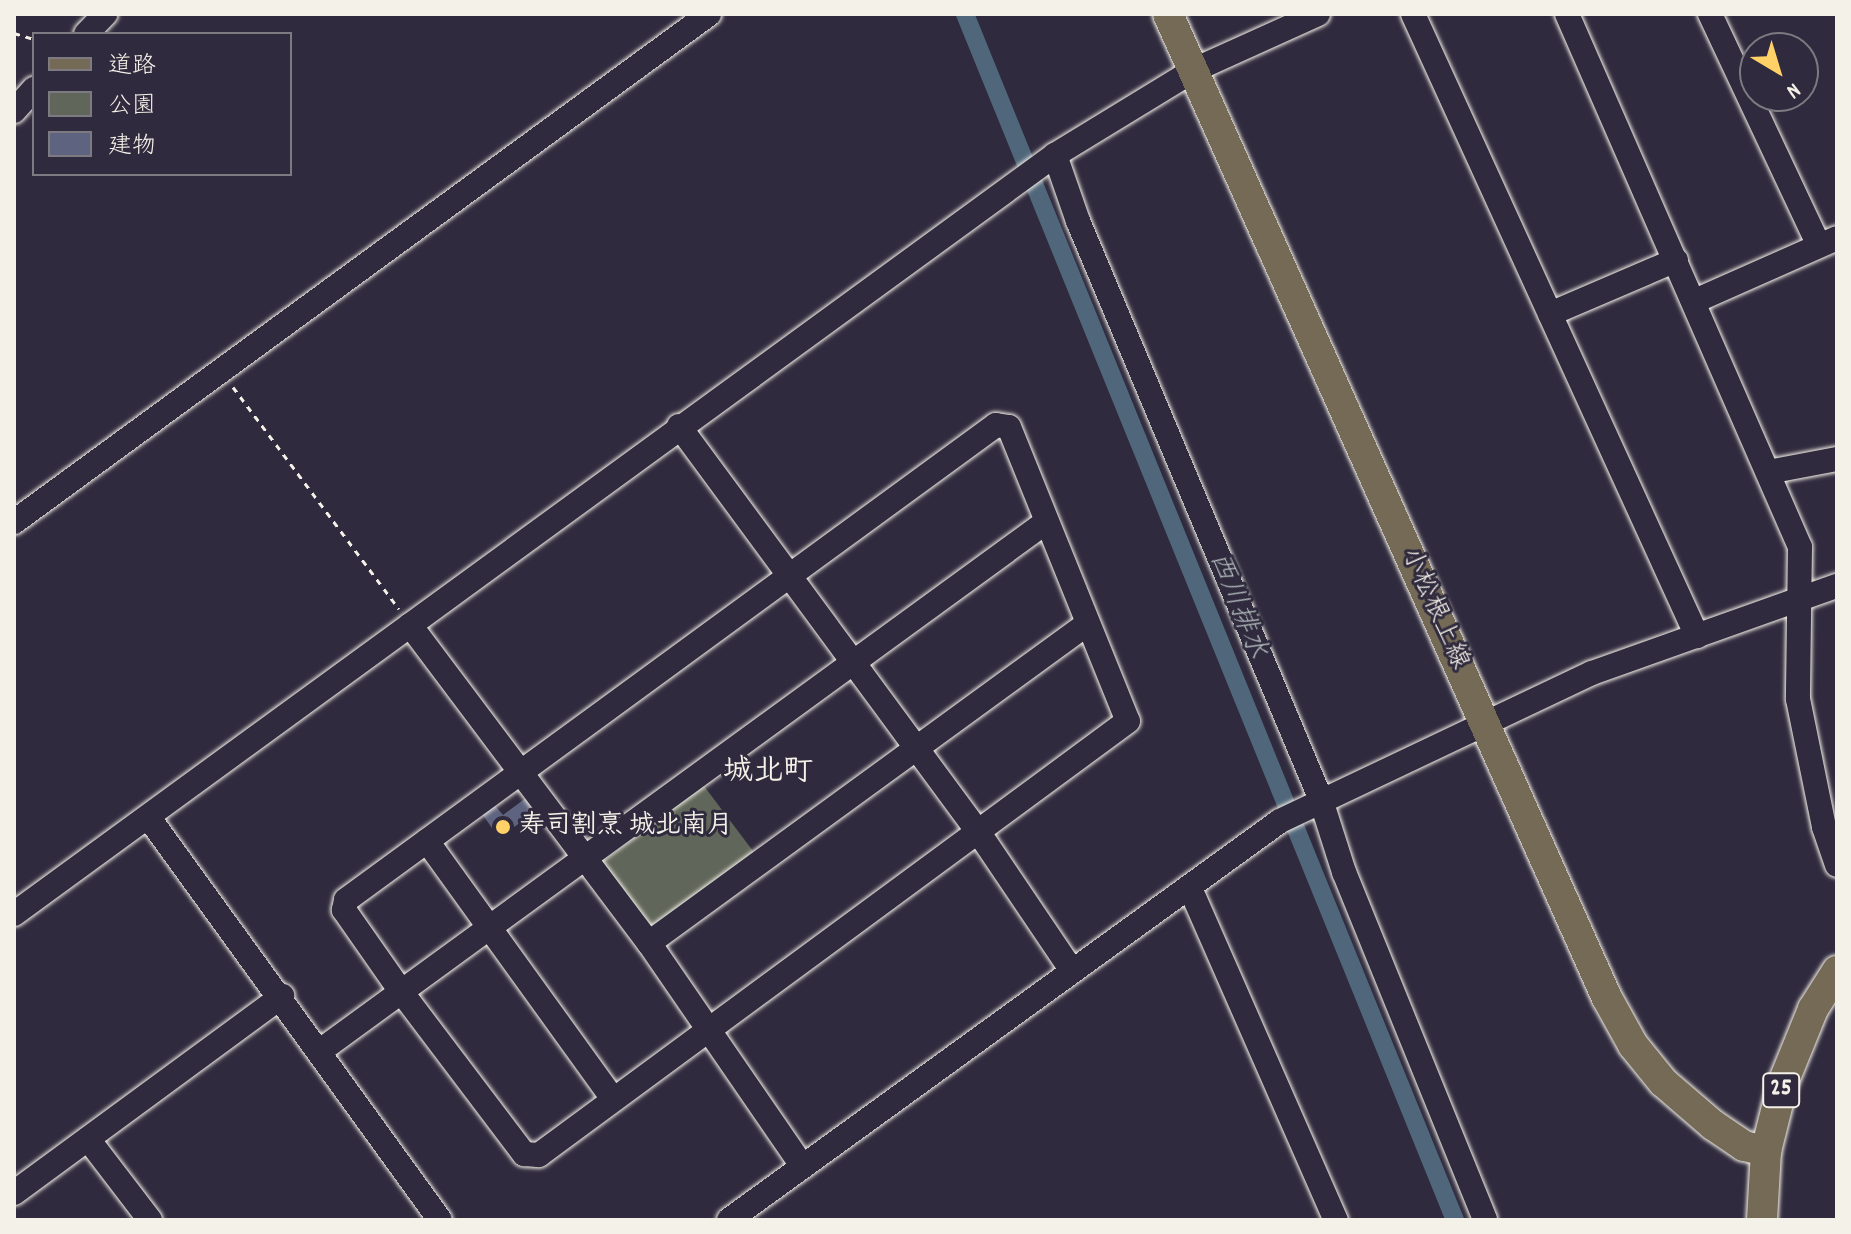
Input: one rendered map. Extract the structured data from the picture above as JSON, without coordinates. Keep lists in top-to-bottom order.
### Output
{
  "streets": {
    "main road": ["小松根上線", "25"]
  },
  "crossings": [
    ["小松根上線", "25"]
  ],
  "districts": ["城北町"],
  "water": ["西川排水"],
  "places": ["寿司割烹 城北南月"],
  "legend": ["道路", "公園", "建物"],
  "north": "bottom right"
}
